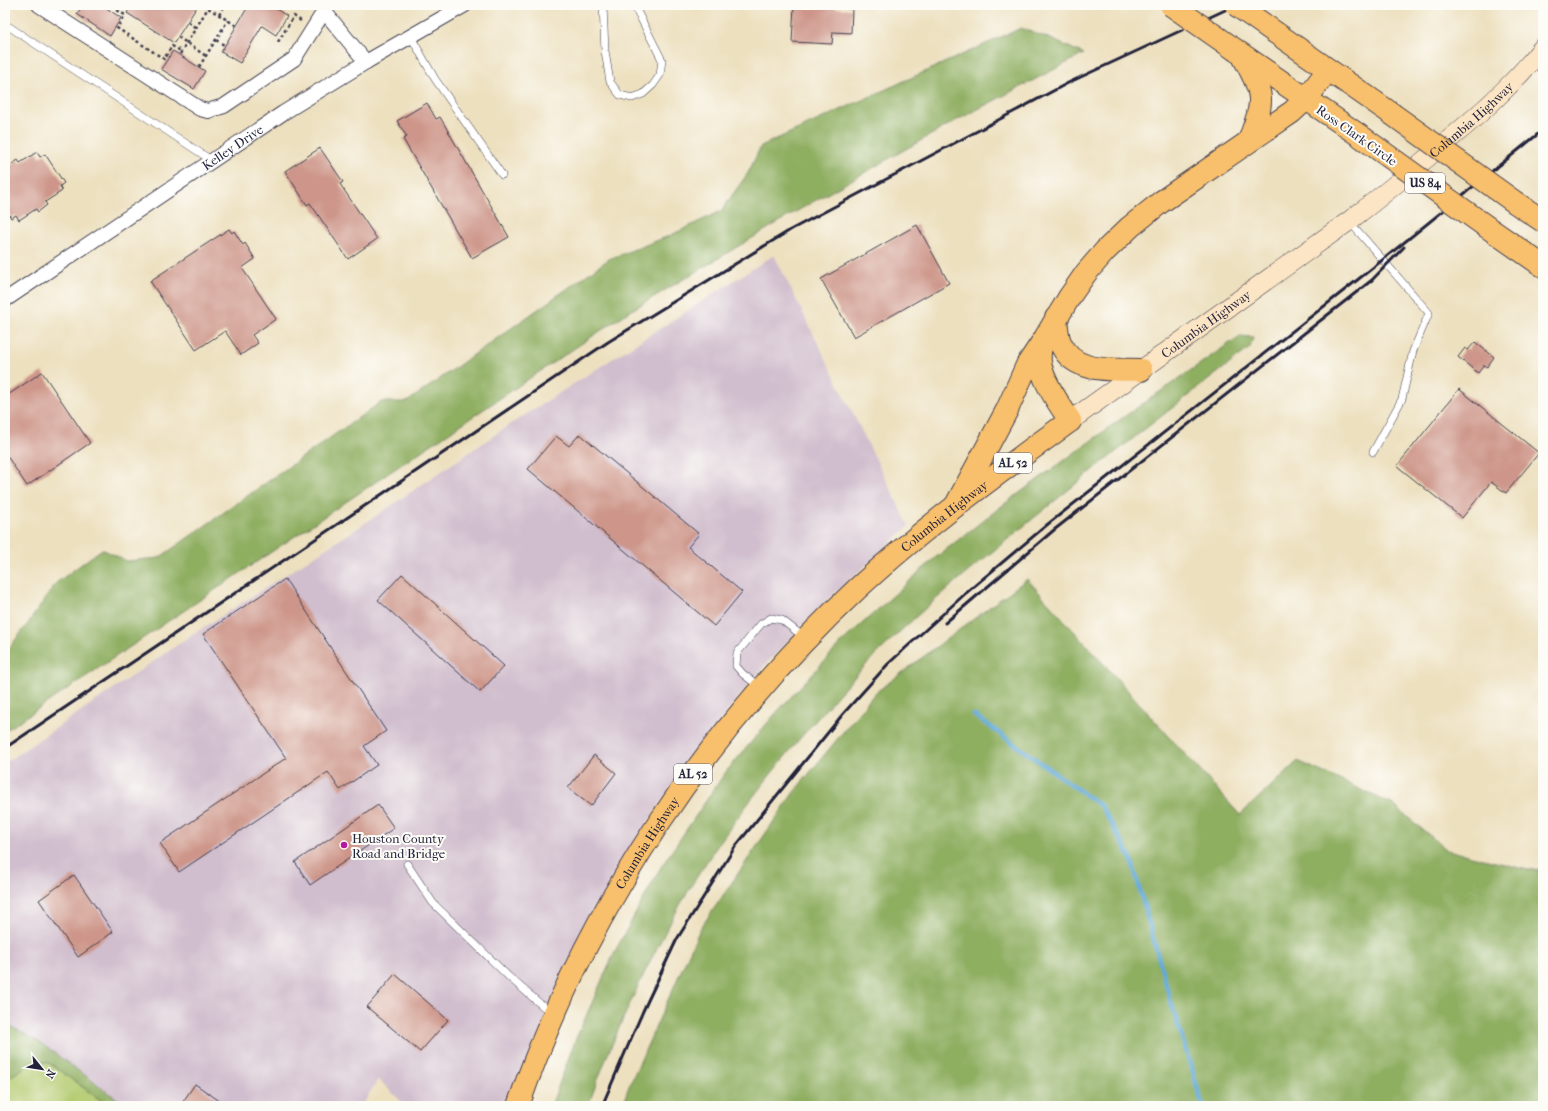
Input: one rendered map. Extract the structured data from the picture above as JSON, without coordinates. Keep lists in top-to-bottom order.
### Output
{
  "streets": {
    "main road": [
      "Columbia Highway",
      "Ross Clark Circle",
      "US 84",
      "AL 52"
    ],
    "street": ["Kelley Drive"]
  },
  "places": ["Houston County Road and Bridge"],
  "north": "bottom right"
}
